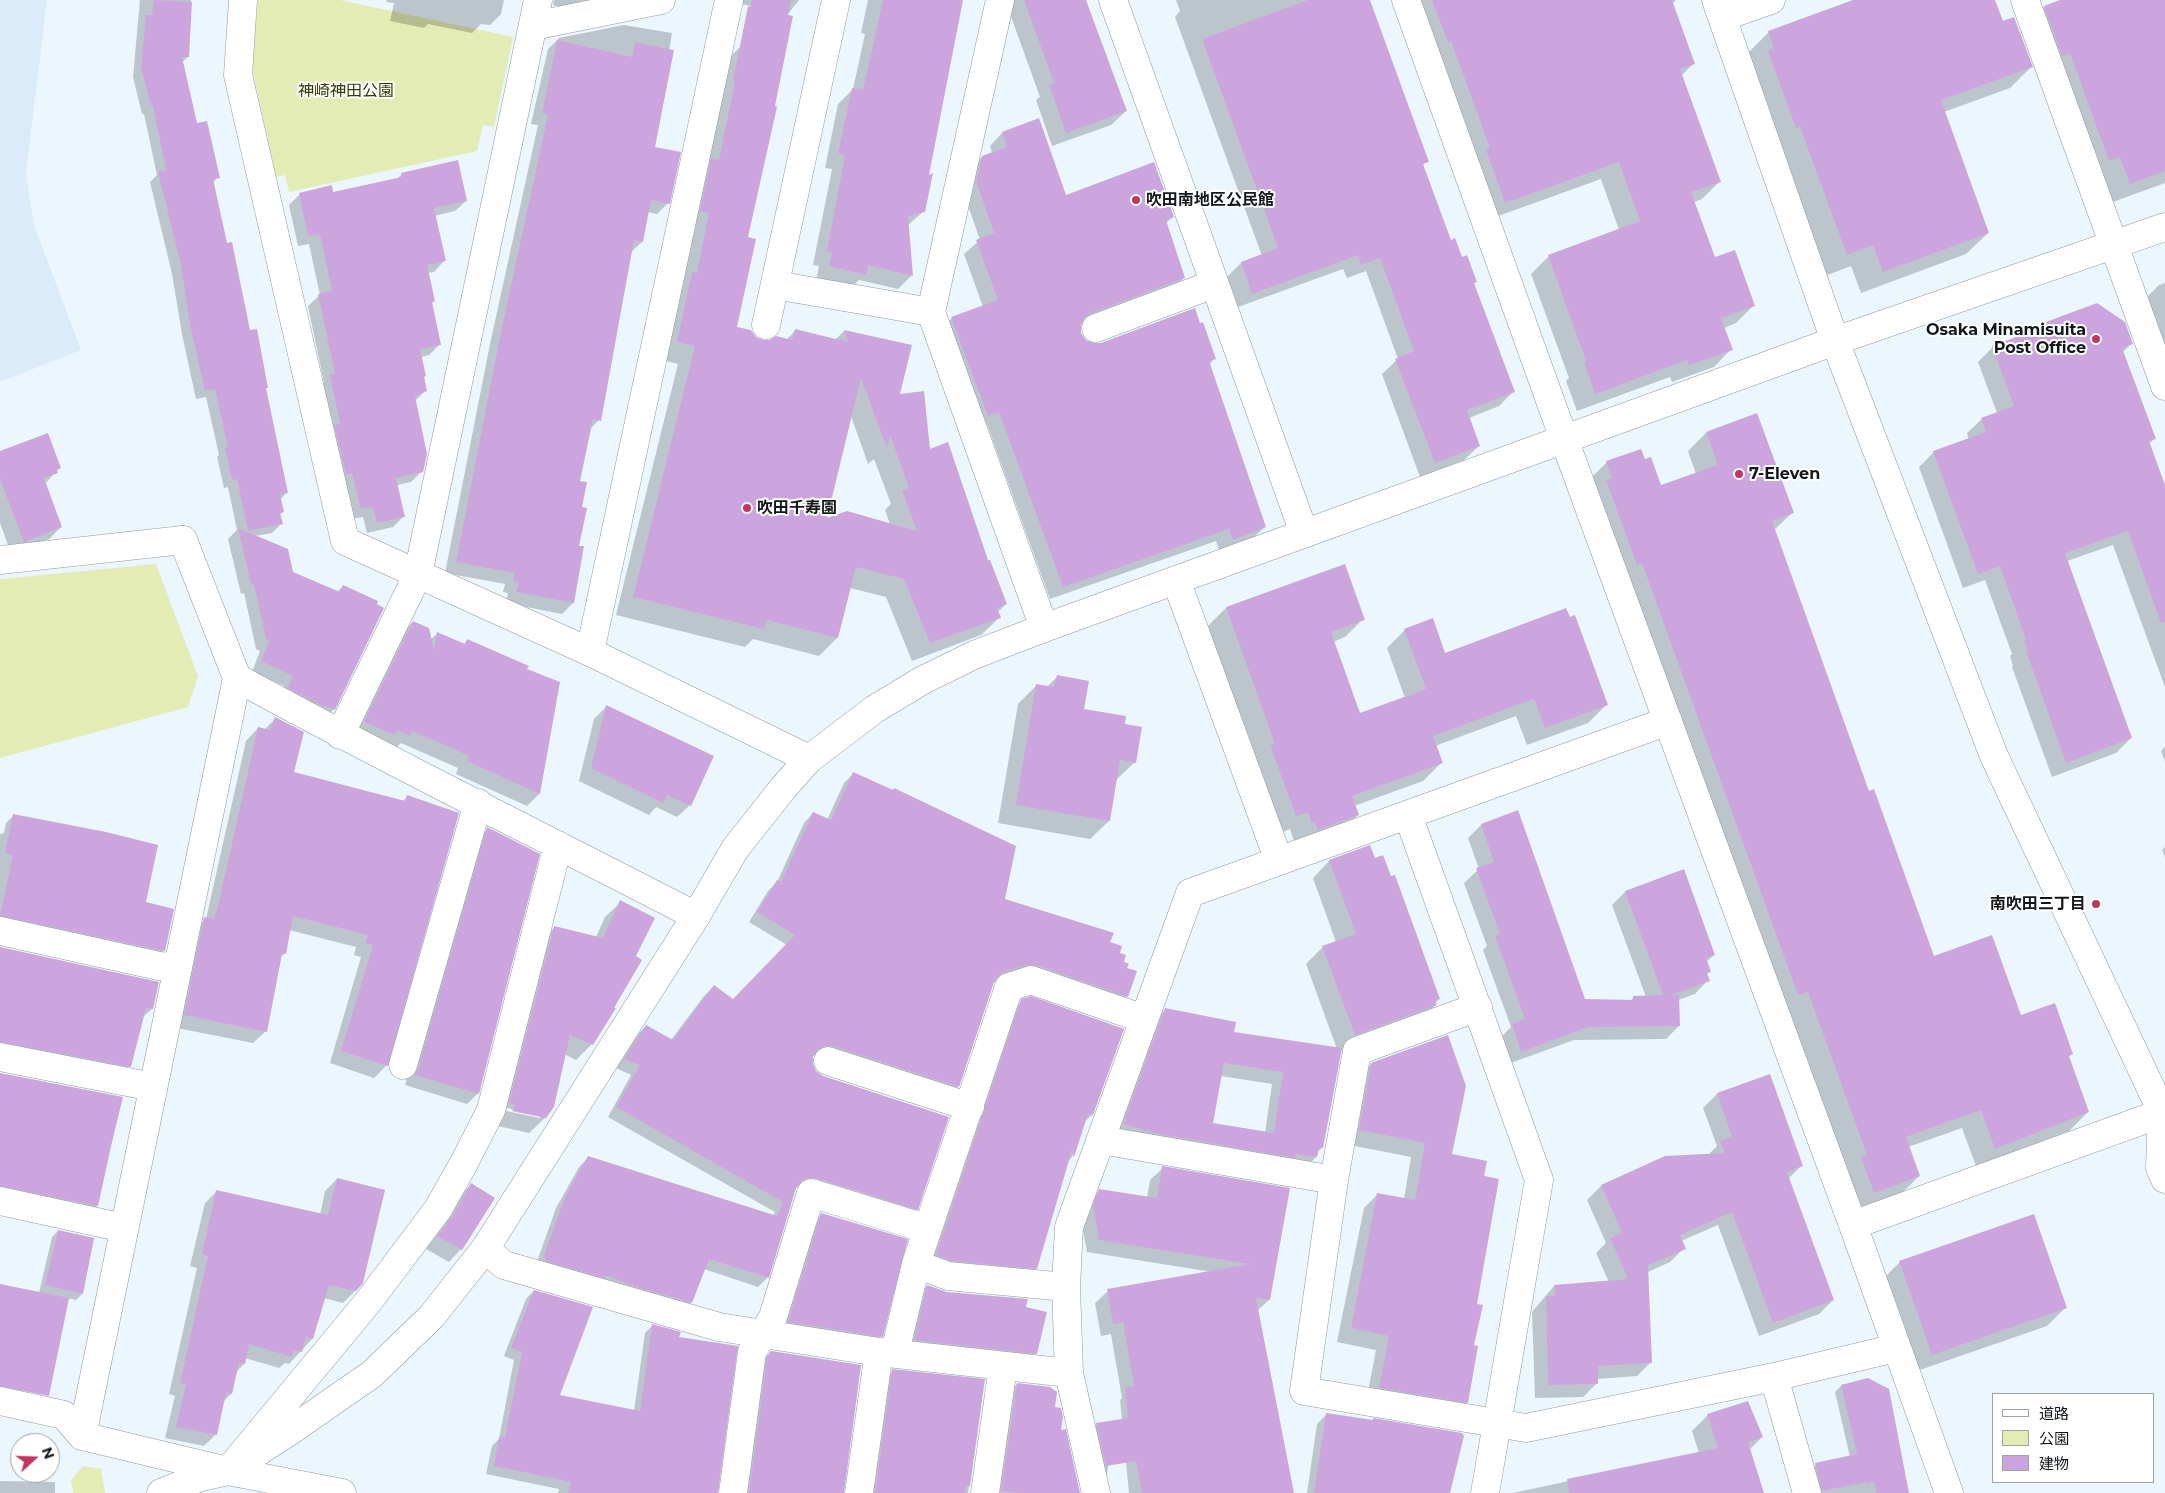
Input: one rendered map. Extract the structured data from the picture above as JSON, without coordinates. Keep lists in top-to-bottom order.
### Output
{
  "parks": ["神崎神田公園"],
  "places": [
    "吹田南地区公民館",
    "Osaka Minamisuita Post Office",
    "7-Eleven",
    "吹田千寿園",
    "南吹田三丁目"
  ],
  "legend": ["道路", "公園", "建物"],
  "north": "right"
}
